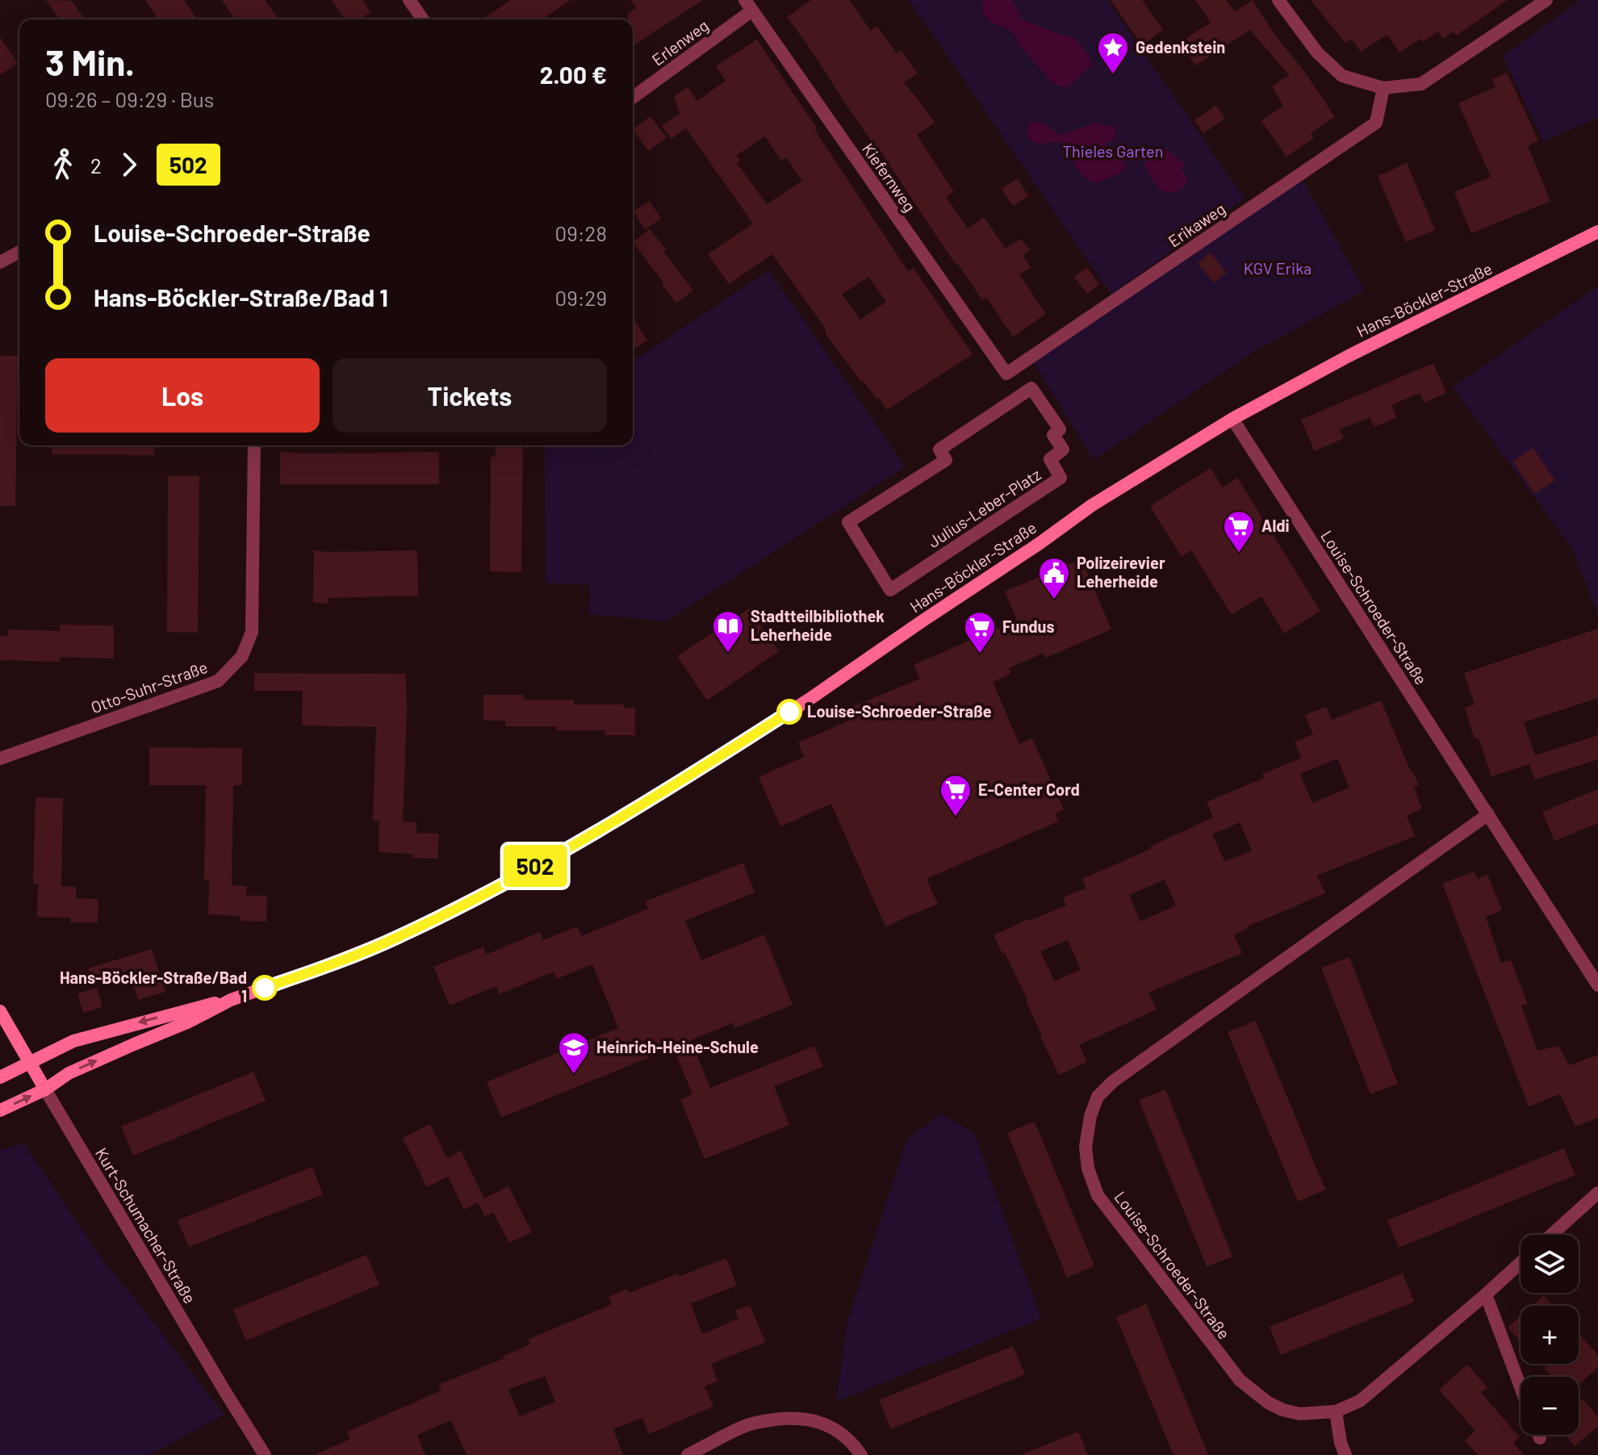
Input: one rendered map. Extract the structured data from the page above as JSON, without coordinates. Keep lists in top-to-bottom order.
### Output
{
  "streets": {
    "street": [
      "Erlenweg",
      "Kiefernweg",
      "Erikaweg",
      "Hans-Böckler-Straße",
      "Julius-Leber-Platz",
      "Louise-Schroeder-Straße",
      "Otto-Suhr-Straße",
      "Kurt-Schumacher-Straße"
    ]
  },
  "crossings": [
    ["Erlenweg", "Kiefernweg"],
    ["Kiefernweg", "Erikaweg"],
    ["Hans-Böckler-Straße", "Louise-Schroeder-Straße"],
    ["Hans-Böckler-Straße", "Kurt-Schumacher-Straße"]
  ],
  "parks": ["Thieles Garten", "KGV Erika"],
  "places": {
    "place": ["Gedenkstein"],
    "supermarket": ["Aldi", "Fundus", "E-Center Cord"],
    "public building": ["Polizeirevier Leherheide"],
    "library": ["Stadtteilbibliothek Leherheide"],
    "other": ["Louise-Schroeder-Straße", "Hans-Böckler-Straße/Bad 1"],
    "school or university": ["Heinrich-Heine-Schule"]
  },
  "lines": ["bus line 502"],
  "page": {
    "on_map": "502",
    "heading": ["3 Min.", "09:26 – 09:29 · Bus", "2.00 €"],
    "legs": ["2", "502"],
    "list": [
      {
        "name": "Louise-Schroeder-Straße",
        "value": "09:28"
      },
      {
        "name": "Hans-Böckler-Straße/Bad 1",
        "value": "09:29"
      }
    ],
    "buttons": ["Los", "Tickets"],
    "map_buttons": ["+", "−"]
  }
}
